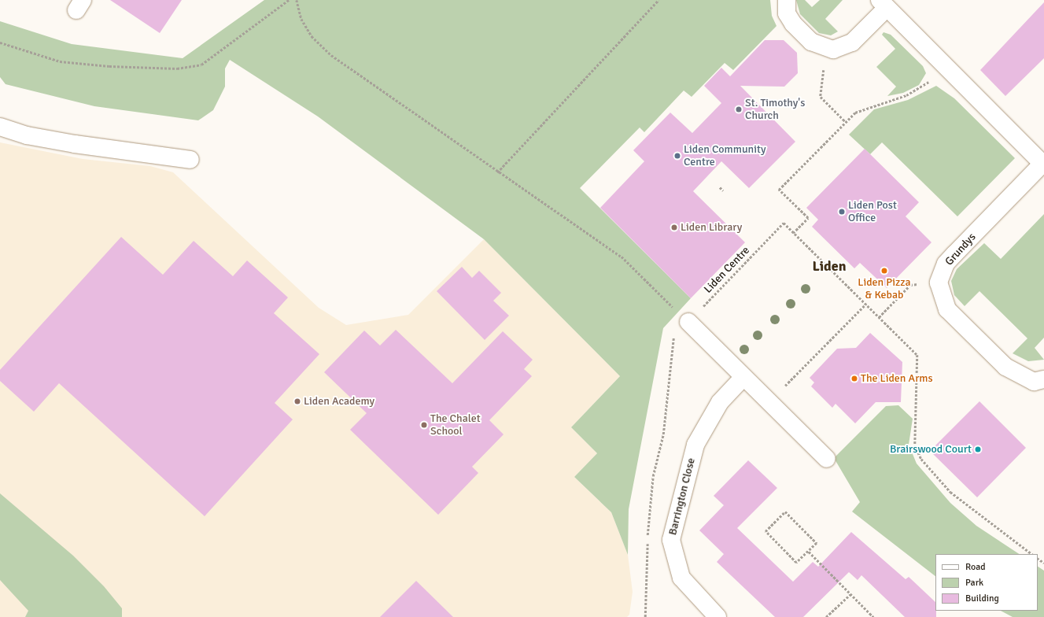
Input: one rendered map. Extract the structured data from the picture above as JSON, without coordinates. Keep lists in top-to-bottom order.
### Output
{
  "streets": {
    "street": ["Grundys", "Barrington Close"],
    "path": ["Liden Centre"]
  },
  "districts": ["Liden"],
  "places": [
    "St. Timothy's Church",
    "Liden Community Centre",
    "Liden Post Office",
    "Liden Library",
    "Liden Pizza & Kebab",
    "The Liden Arms",
    "Liden Academy",
    "The Chalet School",
    "Brairswood Court"
  ],
  "legend": ["Road", "Park", "Building"]
}
